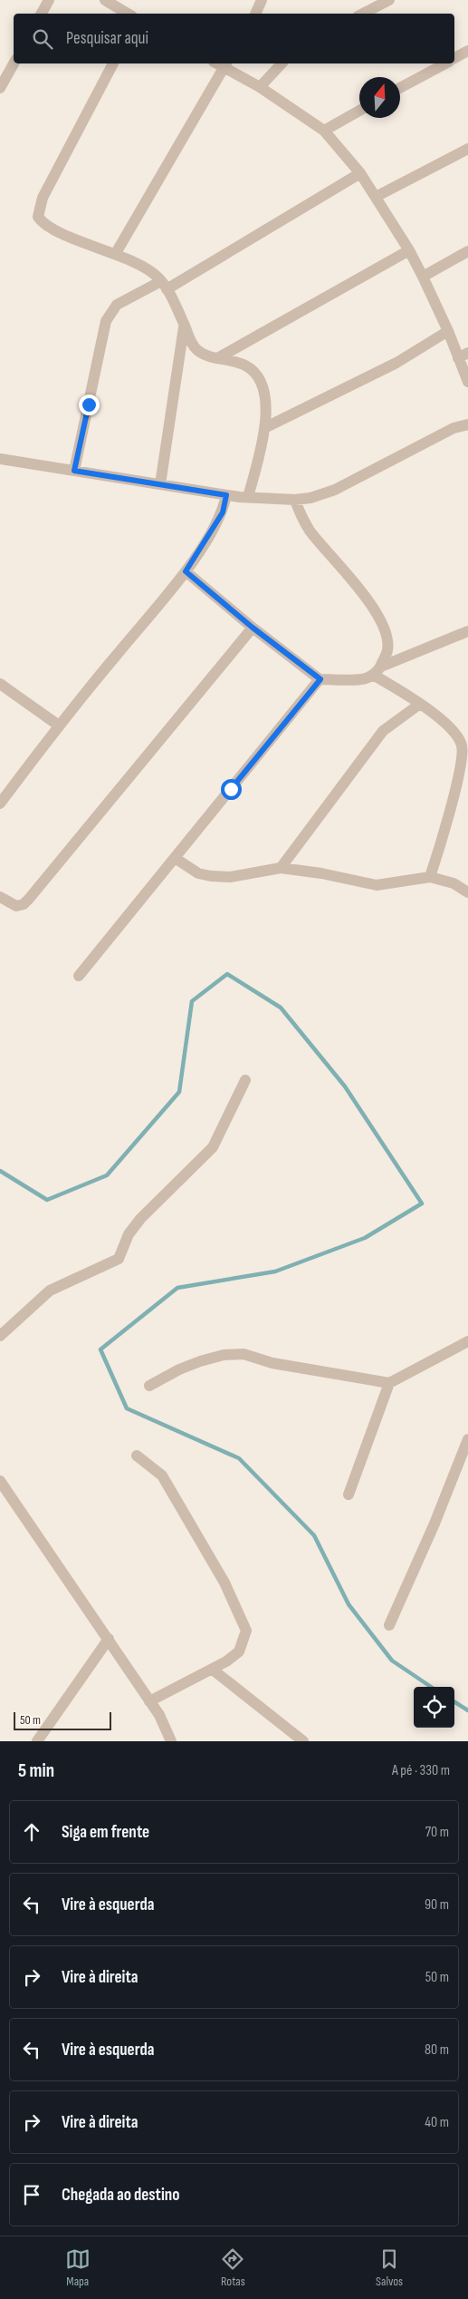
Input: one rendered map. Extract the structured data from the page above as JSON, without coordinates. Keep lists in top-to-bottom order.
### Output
{
  "scale_bar": "50 m",
  "north": "top",
  "page": {
    "search": "Pesquisar aqui",
    "scale": "50 m",
    "heading": ["5 min", "A pé · 330 m"],
    "list": [
      ["Siga em frente", "70 m"],
      ["Vire à esquerda", "90 m"],
      ["Vire à direita", "50 m"],
      ["Vire à esquerda", "80 m"],
      ["Vire à direita", "40 m"],
      "Chegada ao destino"
    ],
    "nav": ["Mapa", "Rotas", "Salvos"]
  }
}
